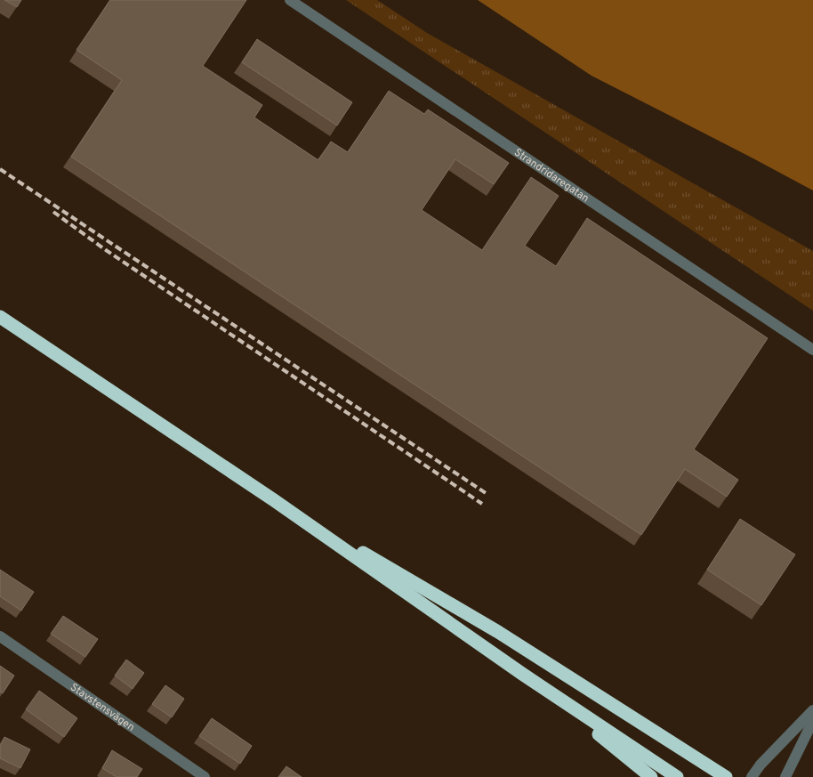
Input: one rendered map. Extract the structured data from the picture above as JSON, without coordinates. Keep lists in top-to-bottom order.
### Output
{
  "streets": {
    "street": ["Strandridaregatan", "Stavstensvägen"]
  }
}
